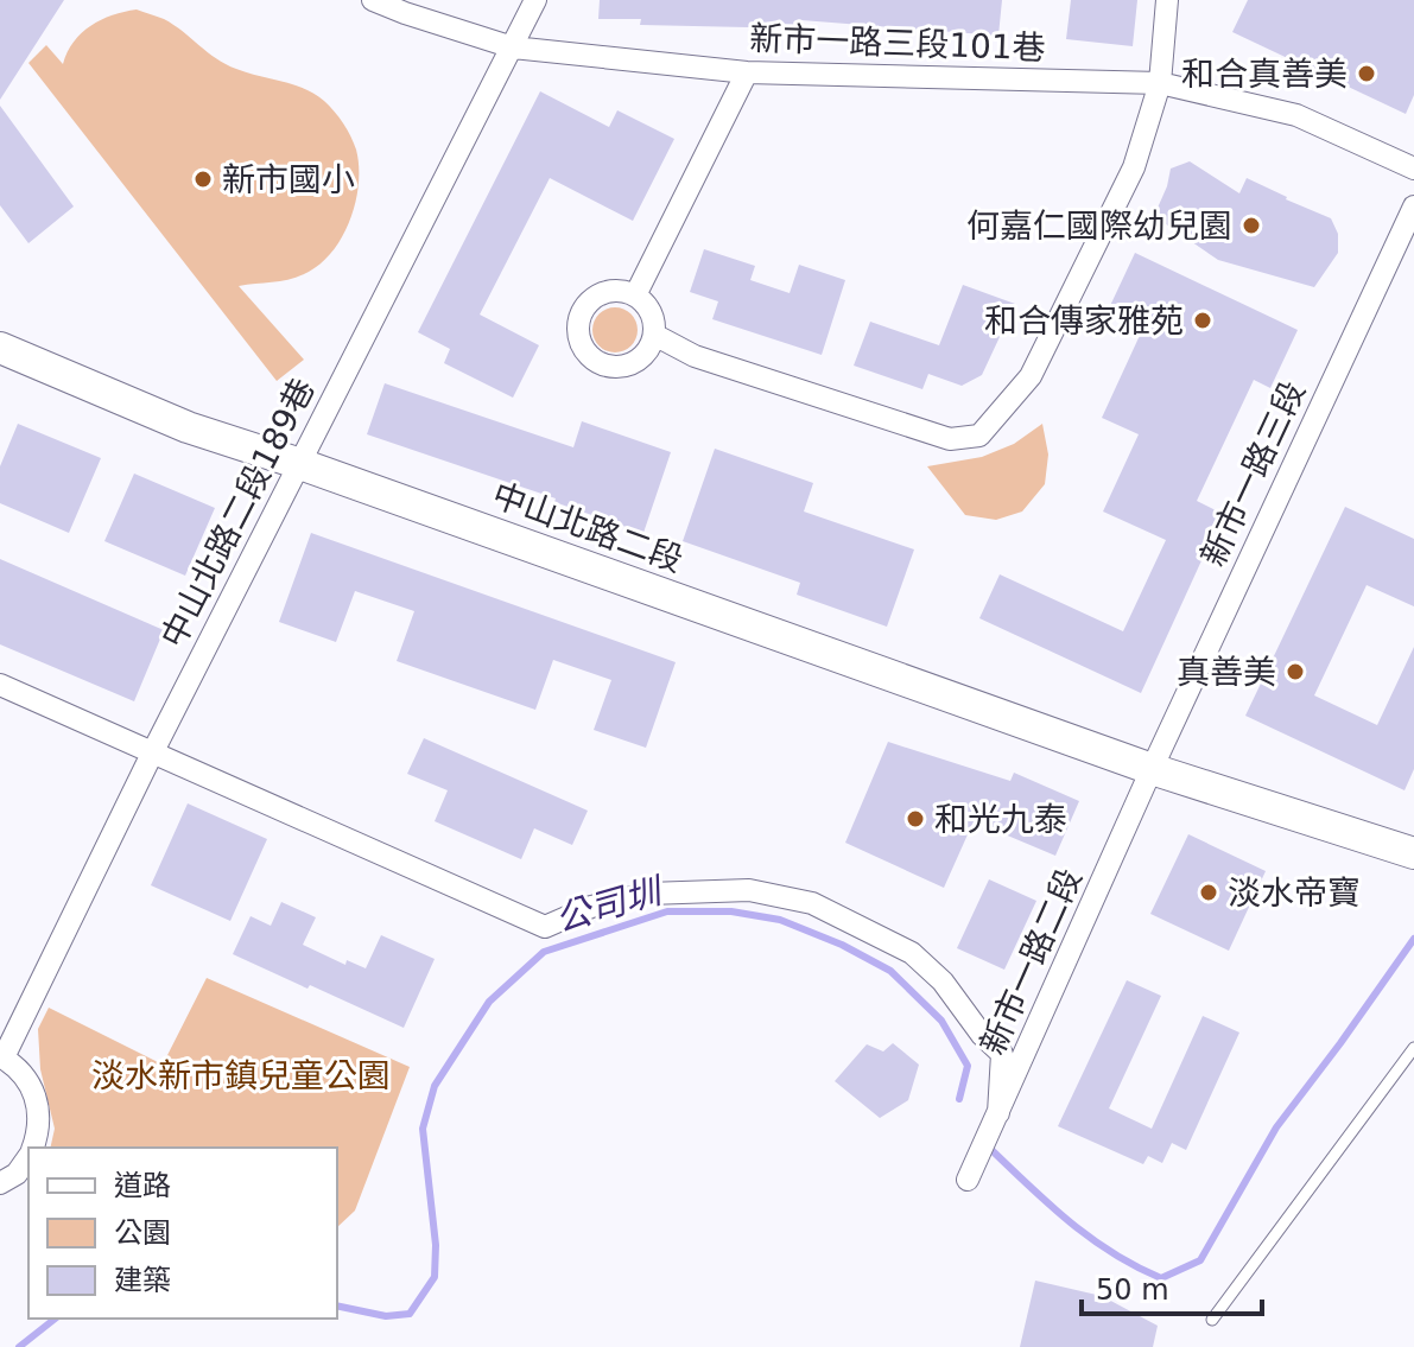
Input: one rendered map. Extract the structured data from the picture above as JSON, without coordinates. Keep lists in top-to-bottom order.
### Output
{
  "streets": {
    "street": [
      "新市一路三段101巷",
      "新市一路三段",
      "中山北路二段189巷",
      "中山北路二段",
      "新市一路二段"
    ]
  },
  "crossings": [
    ["新市一路三段101巷", "中山北路二段189巷"],
    ["新市一路三段", "中山北路二段"],
    ["新市一路三段", "新市一路二段"],
    ["中山北路二段189巷", "中山北路二段"],
    ["中山北路二段", "新市一路二段"]
  ],
  "water": ["公司圳"],
  "parks": ["淡水新市鎮兒童公園"],
  "places": [
    "和合真善美",
    "新市國小",
    "何嘉仁國際幼兒園",
    "和合傳家雅苑",
    "真善美",
    "和光九泰",
    "淡水帝寶"
  ],
  "legend": ["道路", "公園", "建築"],
  "scale_bar": "50 m"
}
